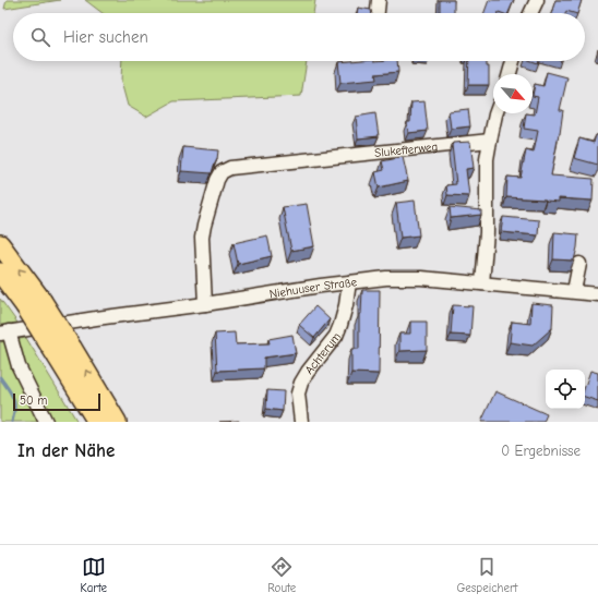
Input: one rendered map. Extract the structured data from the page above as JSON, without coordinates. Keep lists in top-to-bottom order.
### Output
{
  "streets": {
    "street": ["Slukefterweg", "Niehuuser Straße", "Achterum"]
  },
  "crossings": [
    ["Slukefterweg", "Niehuuser Straße"],
    ["Niehuuser Straße", "Achterum"]
  ],
  "scale_bar": "50 m",
  "north": "bottom right",
  "page": {
    "search": "Hier suchen",
    "scale": "50 m",
    "heading": ["In der Nähe", "0 Ergebnisse"],
    "nav": ["Karte", "Route", "Gespeichert"]
  }
}
